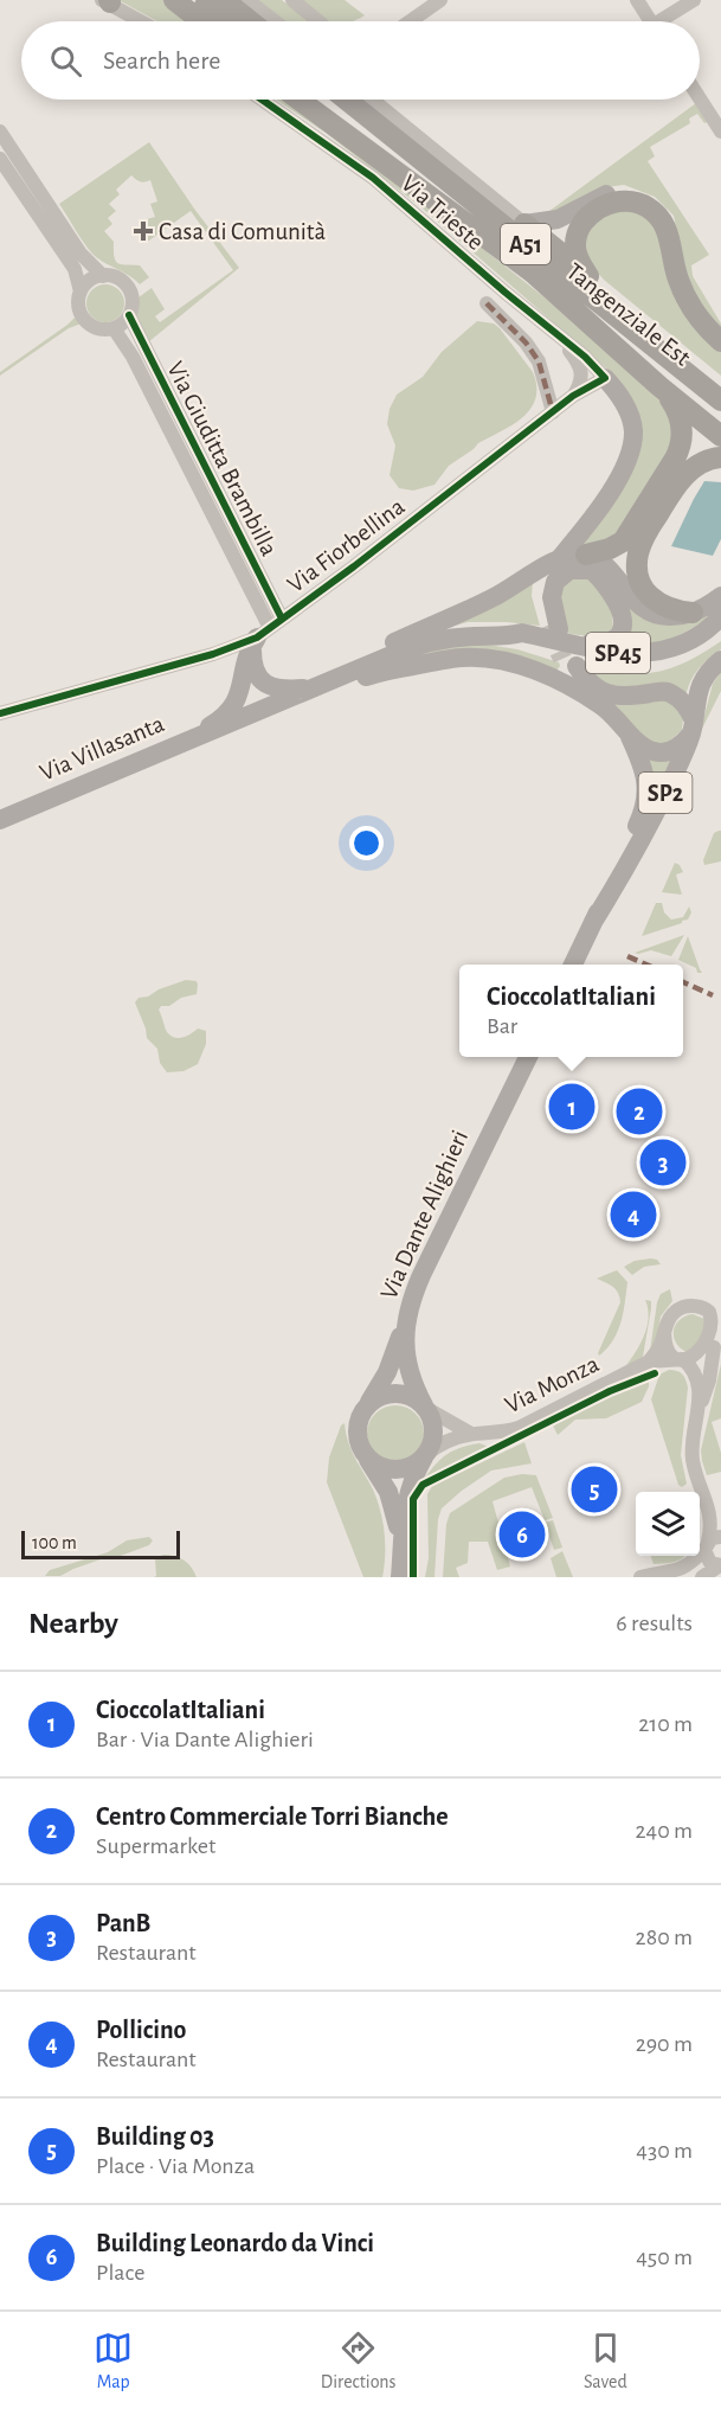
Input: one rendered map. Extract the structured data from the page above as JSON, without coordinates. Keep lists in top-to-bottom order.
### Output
{
  "streets": {
    "highway": ["A51", "Tangenziale Est"],
    "main road": [
      "SP45",
      "Via Villasanta",
      "SP2",
      "Via Dante Alighieri"
    ],
    "street": [
      "Via Trieste",
      "Via Giuditta Brambilla",
      "Via Fiorbellina",
      "Via Monza"
    ]
  },
  "crossings": [
    ["Via Trieste", "Via Fiorbellina"],
    ["Via Giuditta Brambilla", "Via Fiorbellina"],
    ["SP45", "Via Villasanta"],
    ["Via Dante Alighieri", "Via Monza"]
  ],
  "places": {
    "health": ["Casa di Comunità"]
  },
  "scale_bar": "100 m",
  "page": {
    "search": "Search here",
    "popup": ["CioccolatItaliani", "Bar"],
    "pins": [
      "1",
      "2",
      "3",
      "4",
      "5",
      "6"
    ],
    "scale": "100 m",
    "heading": ["Nearby", "6 results"],
    "list": [
      {
        "mark": "1",
        "name": "CioccolatItaliani",
        "note": "Bar · Via Dante Alighieri",
        "value": "210 m"
      },
      {
        "mark": "2",
        "name": "Centro Commerciale Torri Bianche",
        "note": "Supermarket",
        "value": "240 m"
      },
      {
        "mark": "3",
        "name": "PanB",
        "note": "Restaurant",
        "value": "280 m"
      },
      {
        "mark": "4",
        "name": "Pollicino",
        "note": "Restaurant",
        "value": "290 m"
      },
      {
        "mark": "5",
        "name": "Building 03",
        "note": "Place · Via Monza",
        "value": "430 m"
      },
      {
        "mark": "6",
        "name": "Building Leonardo da Vinci",
        "note": "Place",
        "value": "450 m"
      }
    ],
    "nav": ["Map", "Directions", "Saved"]
  }
}
